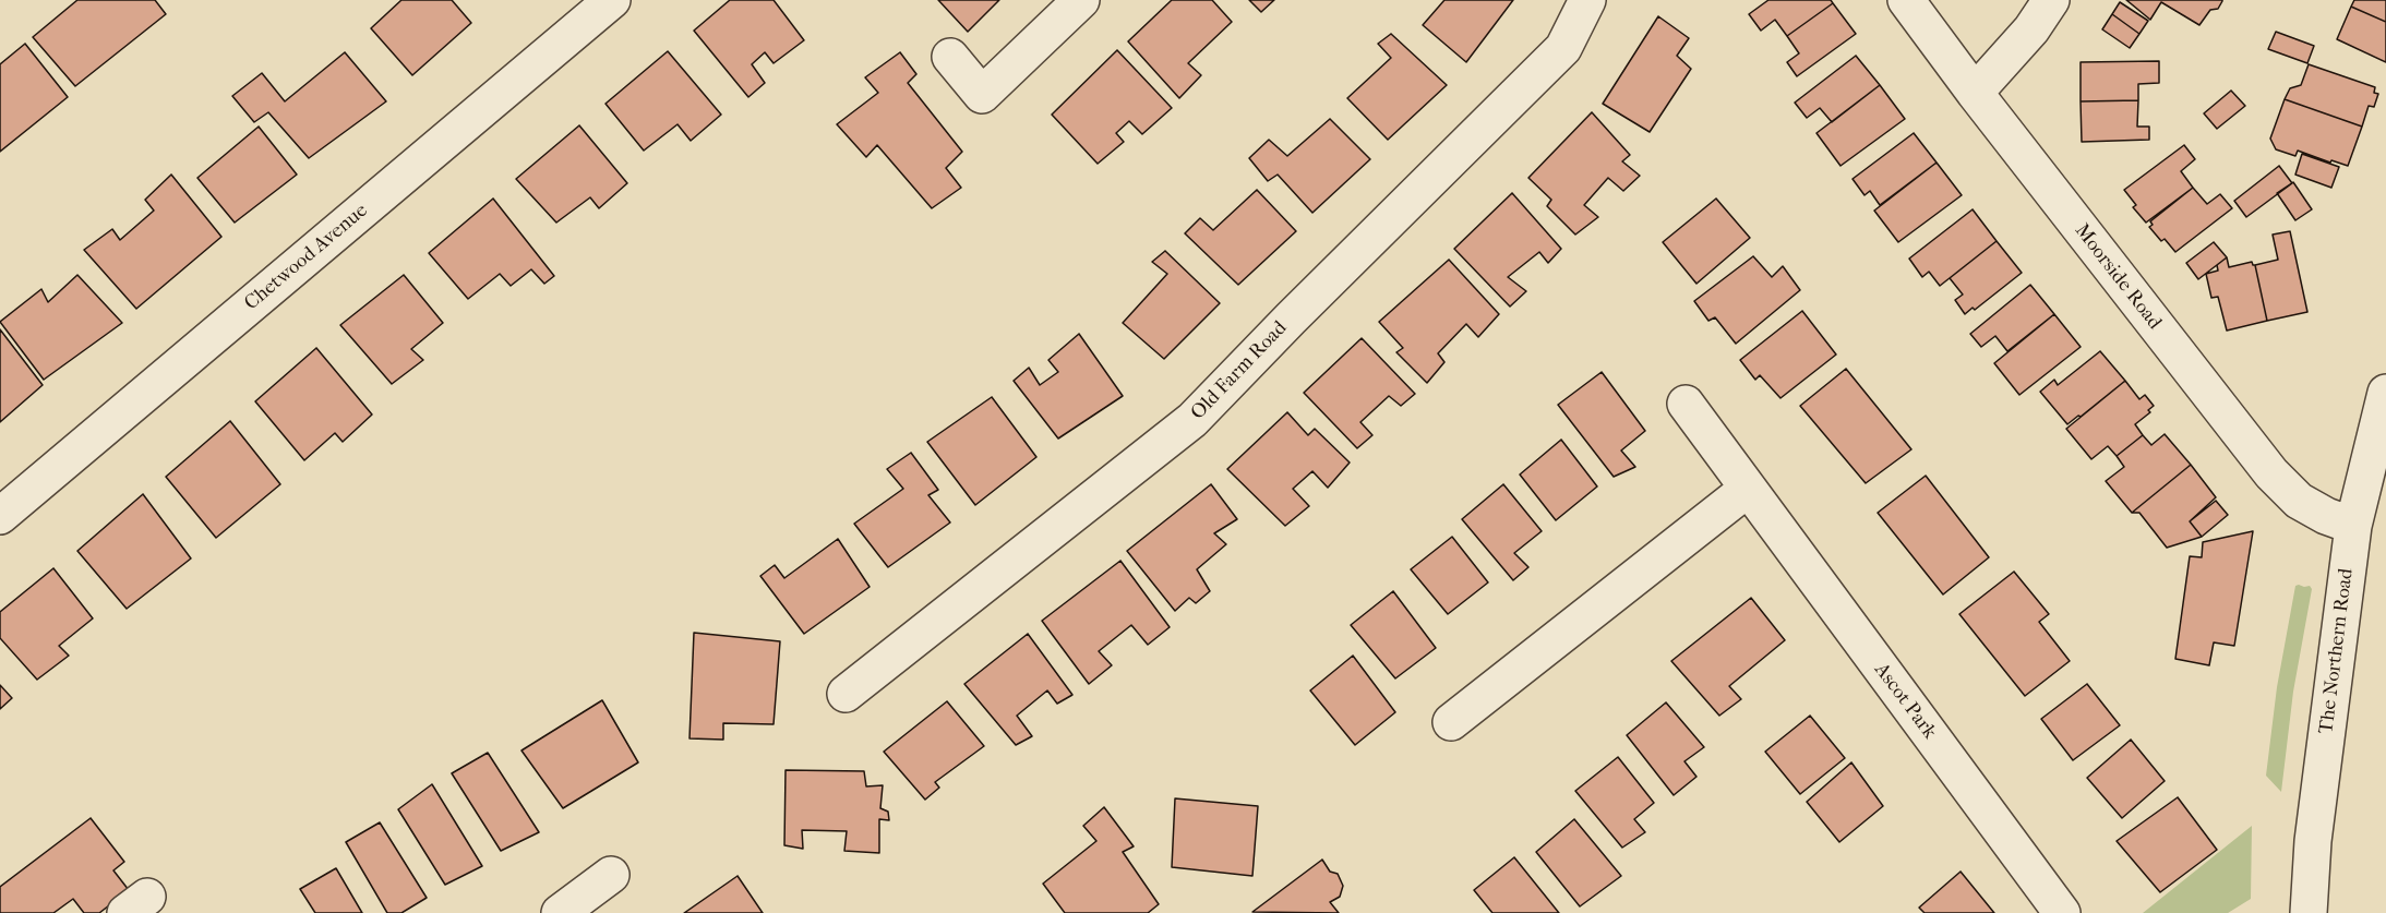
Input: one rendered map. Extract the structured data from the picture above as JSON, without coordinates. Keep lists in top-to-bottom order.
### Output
{
  "streets": {
    "street": [
      "Chetwood Avenue",
      "Moorside Road",
      "Old Farm Road",
      "The Northern Road",
      "Ascot Park"
    ]
  },
  "crossings": [
    ["Moorside Road", "The Northern Road"]
  ]
}
